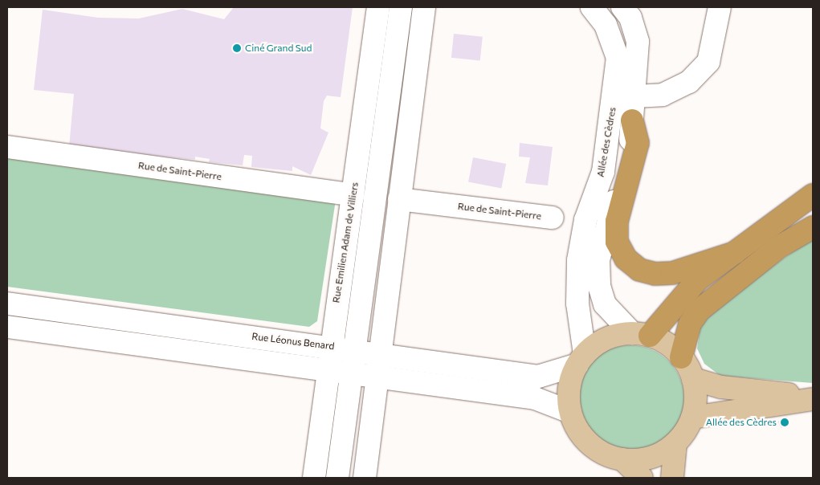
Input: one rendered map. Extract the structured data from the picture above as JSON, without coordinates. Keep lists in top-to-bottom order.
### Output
{
  "streets": {
    "street": [
      "Allée des Cèdres",
      "Rue de Saint-Pierre",
      "Rue Emilien Adam de Villiers",
      "Rue Léonus Benard"
    ]
  },
  "crossings": [
    ["Allée des Cèdres", "Rue Léonus Benard"],
    ["Rue de Saint-Pierre", "Rue Emilien Adam de Villiers"],
    ["Rue Emilien Adam de Villiers", "Rue Léonus Benard"]
  ],
  "places": ["Ciné Grand Sud", "Allée des Cèdres"]
}
